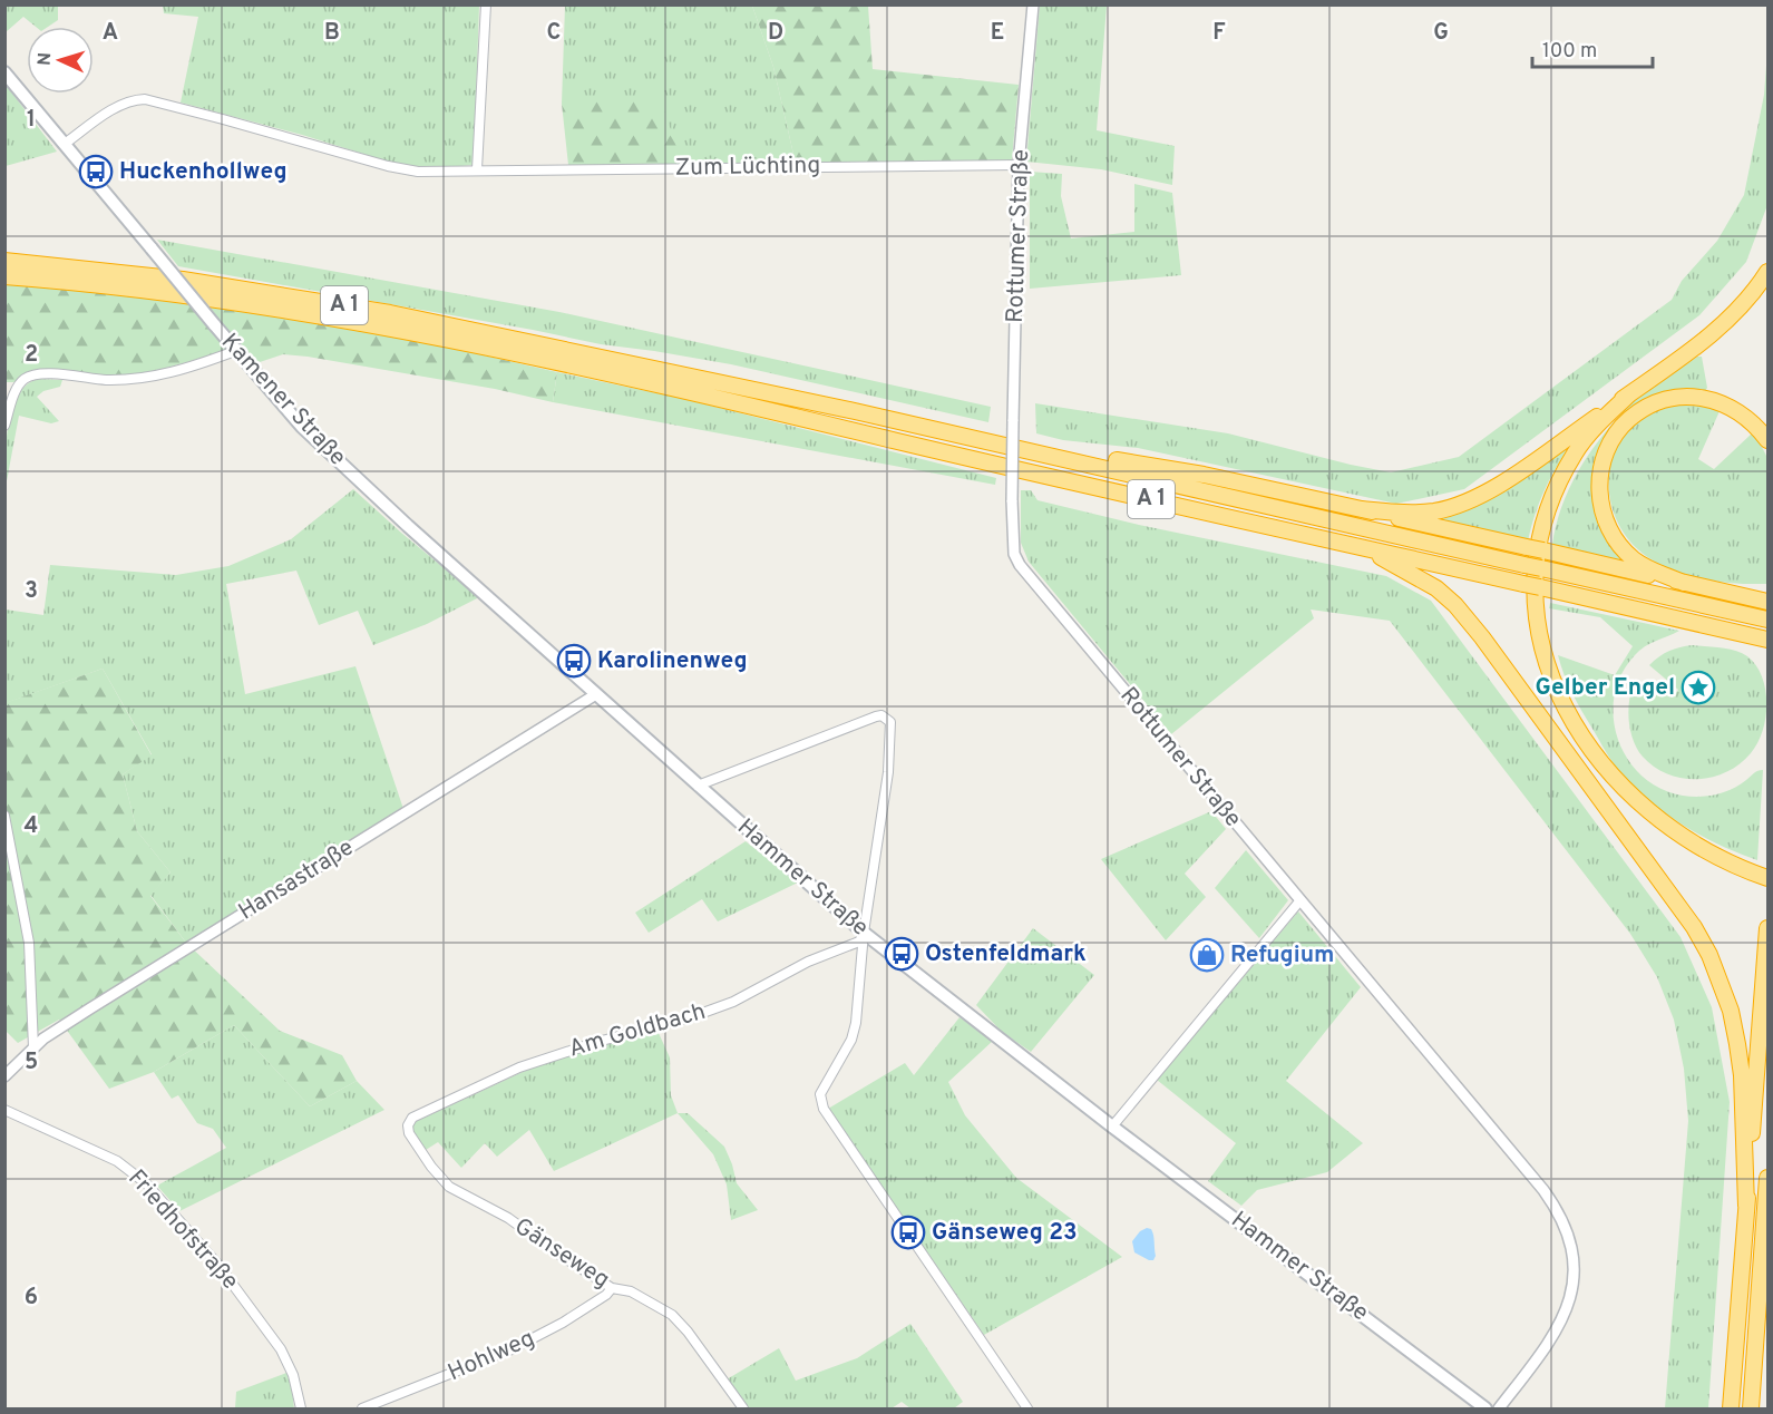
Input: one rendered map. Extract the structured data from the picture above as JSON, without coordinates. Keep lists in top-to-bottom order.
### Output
{
  "streets": {
    "highway": ["A 1"],
    "main road": ["Kamener Straße", "Hammer Straße"],
    "street": [
      "Zum Lüchting",
      "Rottumer Straße",
      "Hansastraße",
      "Am Goldbach",
      "Friedhofstraße",
      "Gänseweg",
      "Hohlweg"
    ]
  },
  "crossings": [
    ["Zum Lüchting", "Rottumer Straße"],
    ["Zum Lüchting", "Kamener Straße"],
    ["Kamener Straße", "Hammer Straße"],
    ["Kamener Straße", "Hansastraße"],
    ["Hammer Straße", "Hansastraße"],
    ["Hammer Straße", "Am Goldbach"],
    ["Am Goldbach", "Gänseweg"],
    ["Gänseweg", "Hohlweg"]
  ],
  "places": {
    "bus stop": [
      "Huckenhollweg",
      "Karolinenweg",
      "Ostenfeldmark",
      "Gänseweg 23"
    ],
    "place": ["Gelber Engel"],
    "shop": ["Refugium"]
  },
  "scale_bar": "100 m",
  "north": "left",
  "grid": {
    "columns": [
      "A",
      "B",
      "C",
      "D",
      "E",
      "F",
      "G"
    ],
    "rows": [
      "1",
      "2",
      "3",
      "4",
      "5",
      "6"
    ]
  }
}
